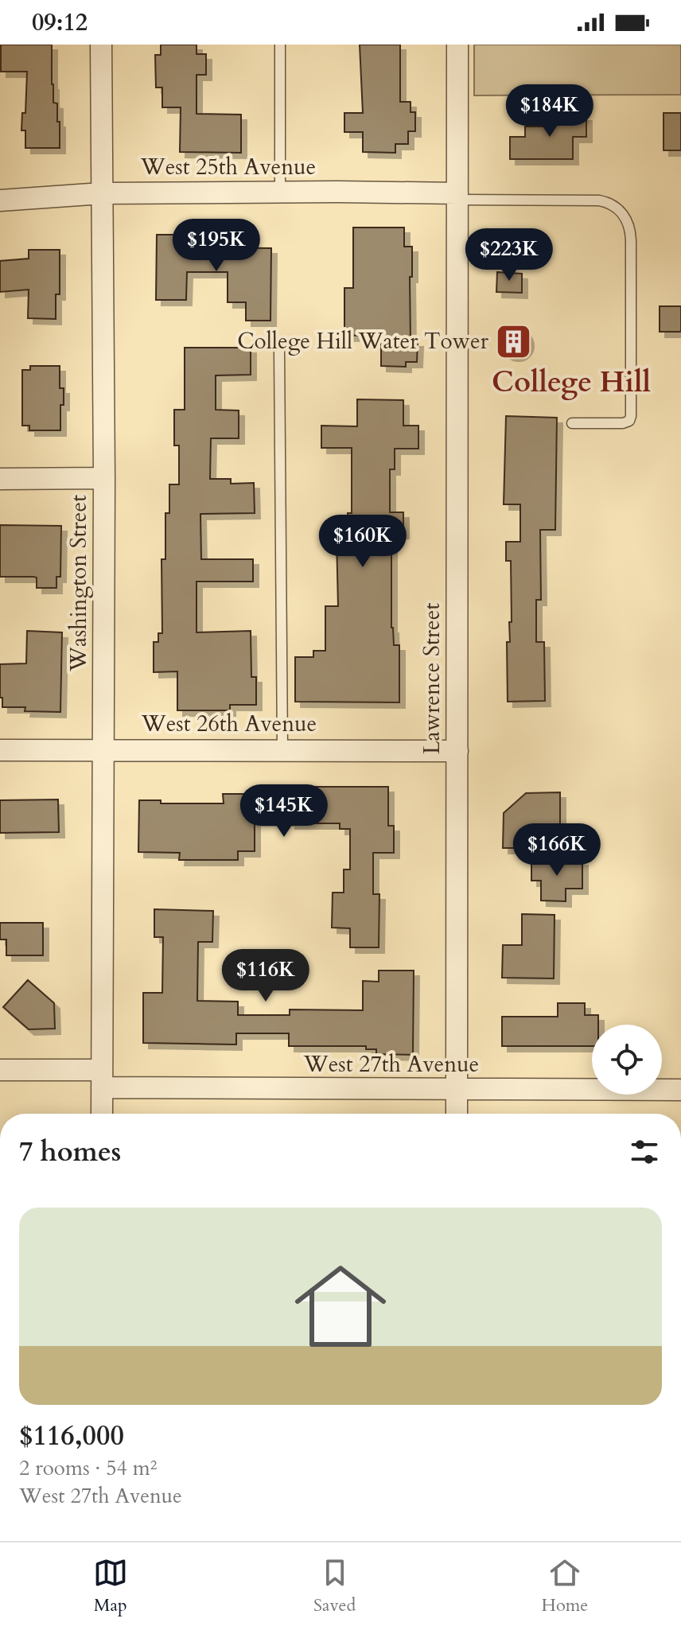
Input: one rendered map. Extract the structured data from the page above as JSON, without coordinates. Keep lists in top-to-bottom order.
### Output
{
  "streets": {
    "street": [
      "West 25th Avenue",
      "Washington Street",
      "Lawrence Street",
      "West 26th Avenue",
      "West 27th Avenue"
    ]
  },
  "crossings": [
    ["West 25th Avenue", "Washington Street"],
    ["West 25th Avenue", "Lawrence Street"],
    ["Washington Street", "West 26th Avenue"],
    ["Washington Street", "West 27th Avenue"],
    ["Lawrence Street", "West 26th Avenue"],
    ["Lawrence Street", "West 27th Avenue"]
  ],
  "districts": ["College Hill"],
  "places": {
    "building": ["College Hill Water Tower"]
  },
  "page": {
    "status": "09:12",
    "price": [
      "$184K",
      "$195K",
      "$223K",
      "$160K",
      "$145K",
      "$166K",
      "$116K"
    ],
    "heading": "7 homes",
    "list": [
      {
        "name": "$116,000",
        "note": "2 rooms · 54 m² · West 27th Avenue"
      }
    ],
    "tabs": ["Map", "Saved", "Home"]
  }
}
